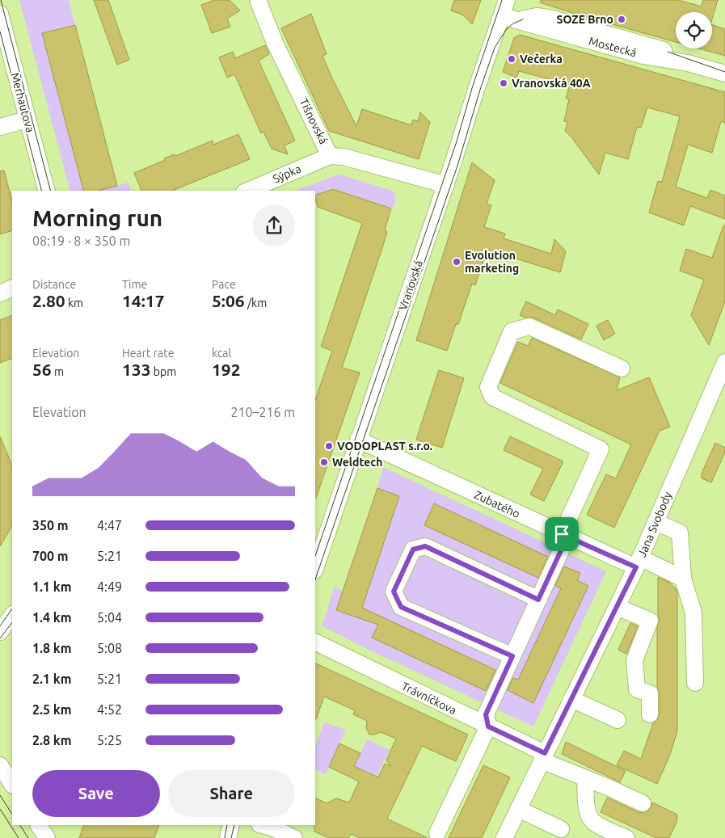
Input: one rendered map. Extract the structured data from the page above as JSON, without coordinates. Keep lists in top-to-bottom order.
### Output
{
  "streets": {
    "street": [
      "Mostecká",
      "Merhautova",
      "Tišnovská",
      "Sýpka",
      "Vranovská",
      "Zubatého",
      "Jana Svobody",
      "Trávníčkova"
    ]
  },
  "crossings": [
    ["Mostecká", "Vranovská"],
    ["Tišnovská", "Sýpka"],
    ["Tišnovská", "Vranovská"],
    ["Vranovská", "Zubatého"],
    ["Zubatého", "Jana Svobody"],
    ["Jana Svobody", "Trávníčkova"]
  ],
  "places": [
    "SOZE Brno",
    "Večerka",
    "Vranovská 40A",
    "Evolution marketing",
    "VODOPLAST s.r.o.",
    "Weldtech"
  ],
  "page": {
    "heading": ["Morning run", "08:19 · 8 × 350 m"],
    "stats": [
      ["Distance", "2.80 km"],
      ["Time", "14:17"],
      ["Pace", "5:06 /km"],
      ["Elevation", "56 m"],
      ["Heart rate", "133 bpm"],
      ["kcal", "192"]
    ],
    "chart": ["Elevation", "210–216 m"],
    "list": [
      {
        "name": "350 m",
        "note": "4:47"
      },
      {
        "name": "700 m",
        "note": "5:21"
      },
      {
        "name": "1.1 km",
        "note": "4:49"
      },
      {
        "name": "1.4 km",
        "note": "5:04"
      },
      {
        "name": "1.8 km",
        "note": "5:08"
      },
      {
        "name": "2.1 km",
        "note": "5:21"
      },
      {
        "name": "2.5 km",
        "note": "4:52"
      },
      {
        "name": "2.8 km",
        "note": "5:25"
      }
    ],
    "buttons": ["Save", "Share"]
  }
}
